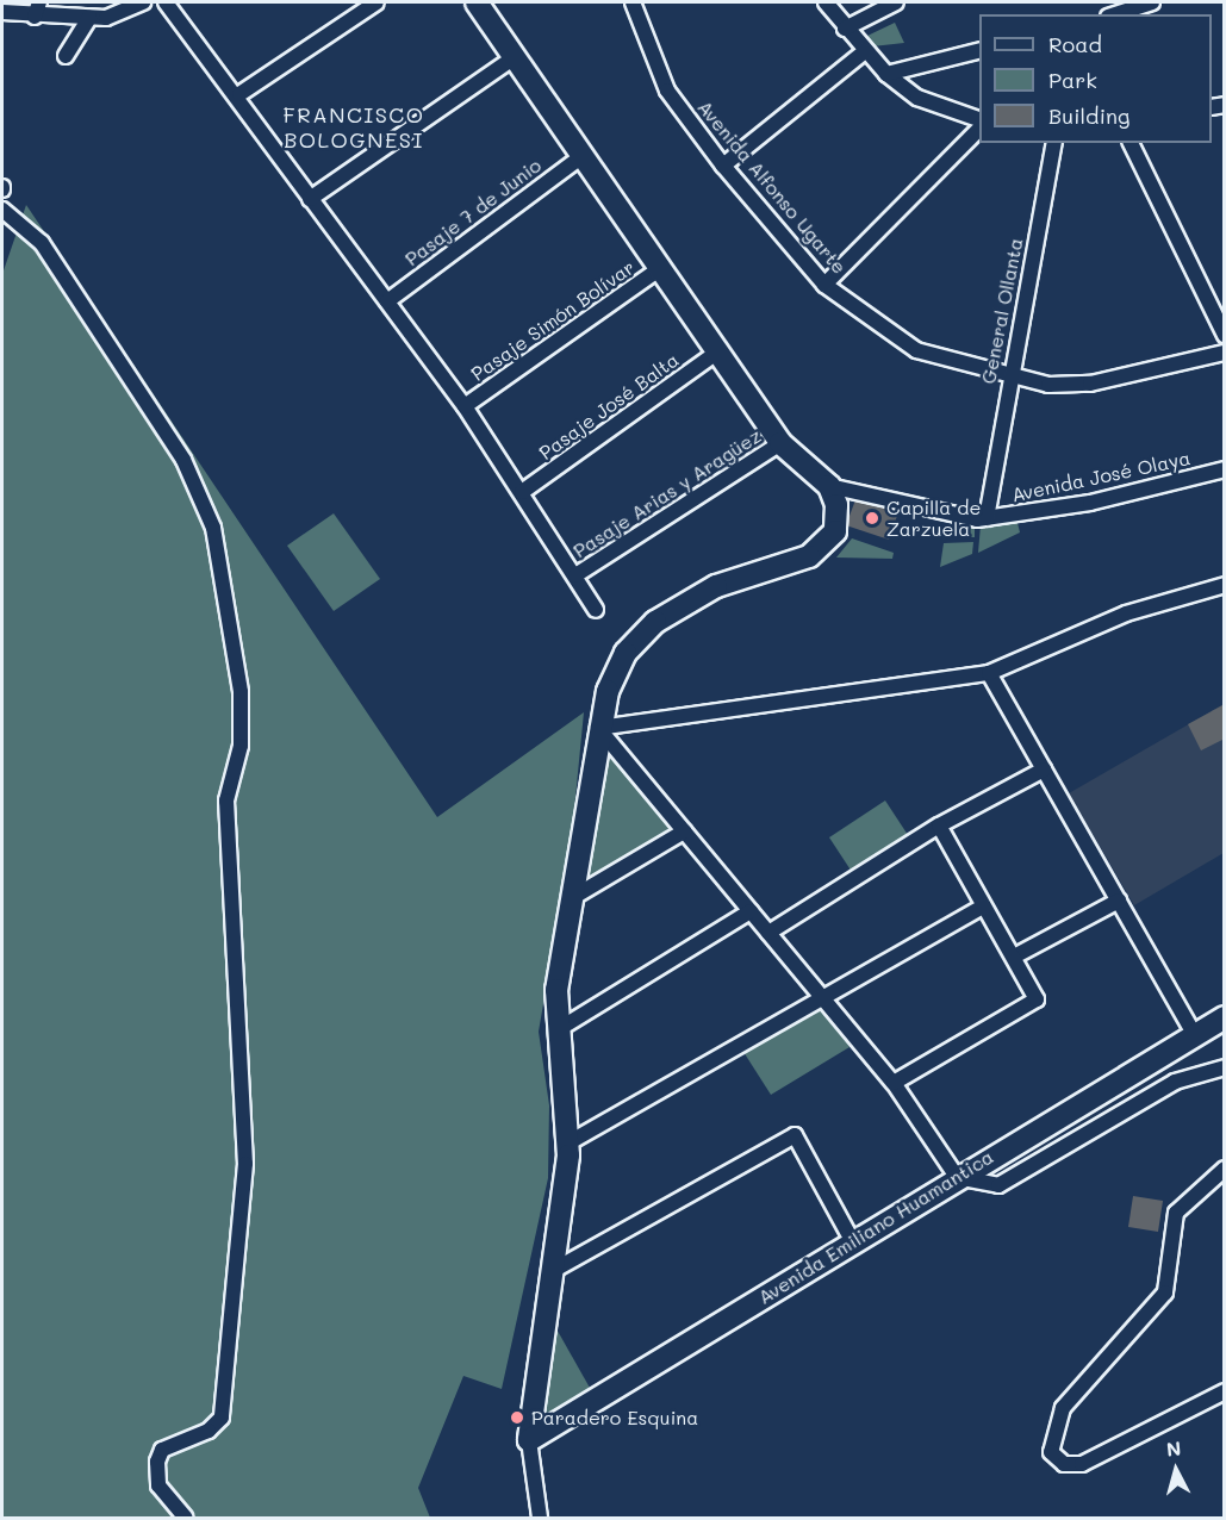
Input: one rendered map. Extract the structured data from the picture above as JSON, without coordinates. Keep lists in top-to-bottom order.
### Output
{
  "streets": {
    "street": [
      "Avenida Alfonso Ugarte",
      "Pasaje 7 de Junio",
      "General Ollanta",
      "Pasaje Simón Bolívar",
      "Pasaje José Balta",
      "Avenida José Olaya",
      "Pasaje Arias y Aragüez",
      "Avenida Emiliano Huamantica"
    ]
  },
  "crossings": [
    ["Avenida Alfonso Ugarte", "General Ollanta"],
    ["General Ollanta", "Avenida José Olaya"]
  ],
  "districts": ["FRANCISCO BOLOGNESI"],
  "places": ["Capilla de Zarzuela", "Paradero Esquina"],
  "legend": ["Road", "Park", "Building"],
  "north": "top"
}
